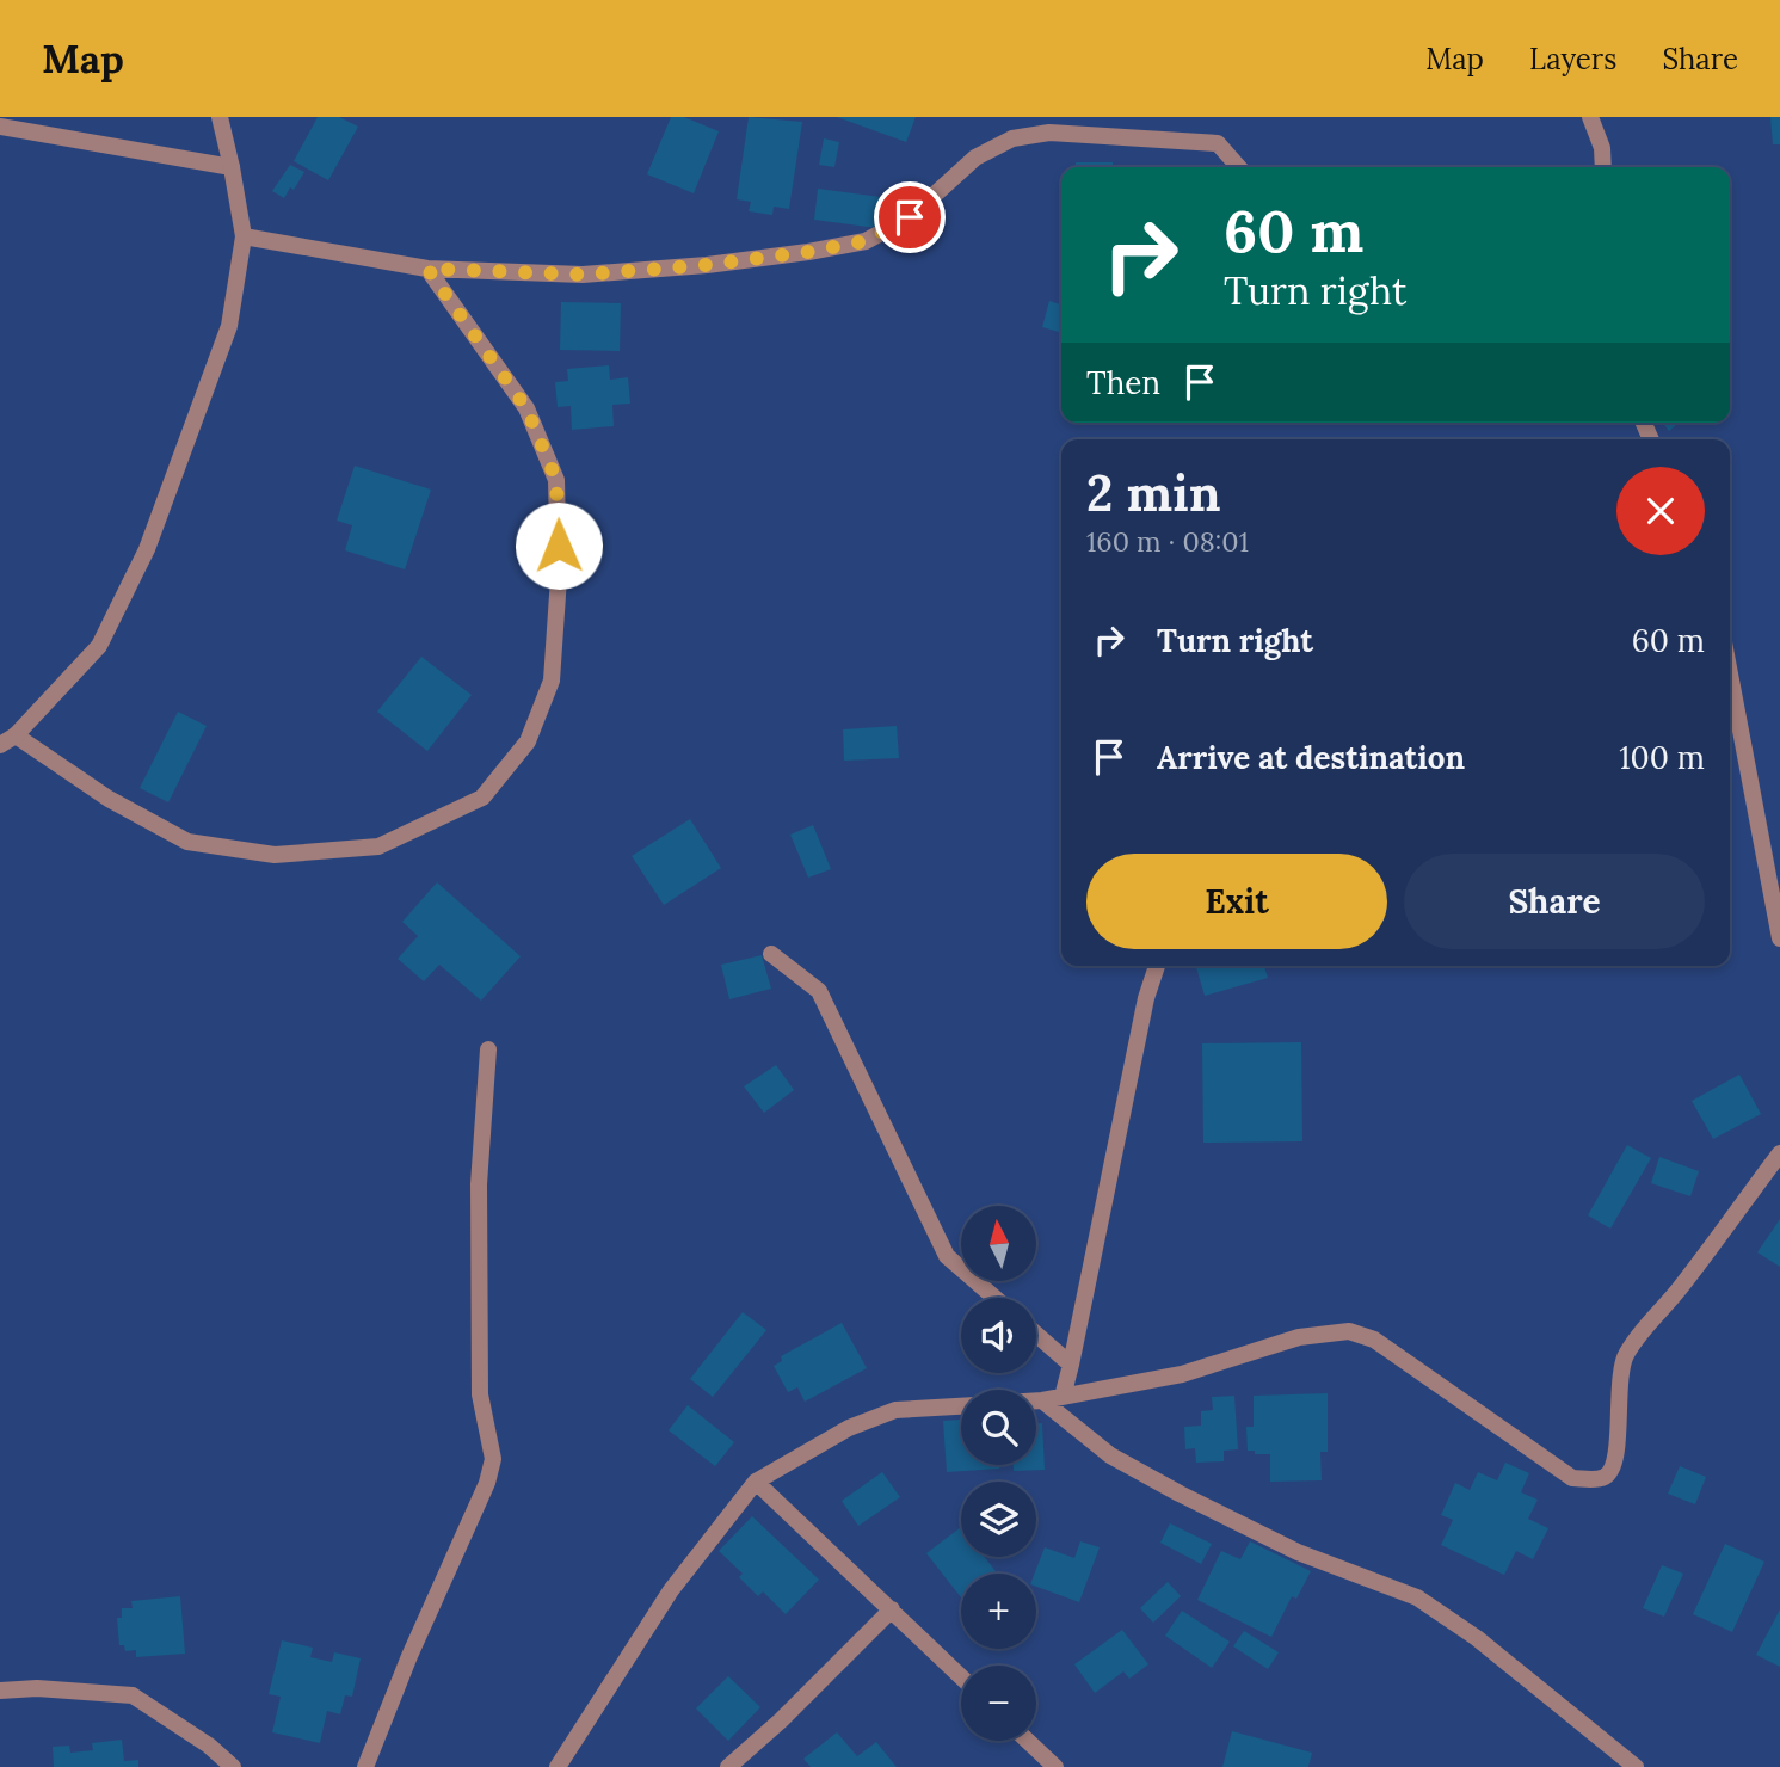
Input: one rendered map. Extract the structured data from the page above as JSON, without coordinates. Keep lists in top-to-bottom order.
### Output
{
  "north": "top",
  "page": {
    "header": "Map",
    "nav": ["Map", "Layers", "Share"],
    "turn": ["60 m", "Turn right"],
    "then": "Then",
    "heading": ["2 min", "160 m · 08:01"],
    "list": [
      {
        "name": "Turn right",
        "value": "60 m"
      },
      {
        "name": "Arrive at destination",
        "value": "100 m"
      }
    ],
    "buttons": ["Exit", "Share"],
    "map_buttons": ["+", "−"]
  }
}
